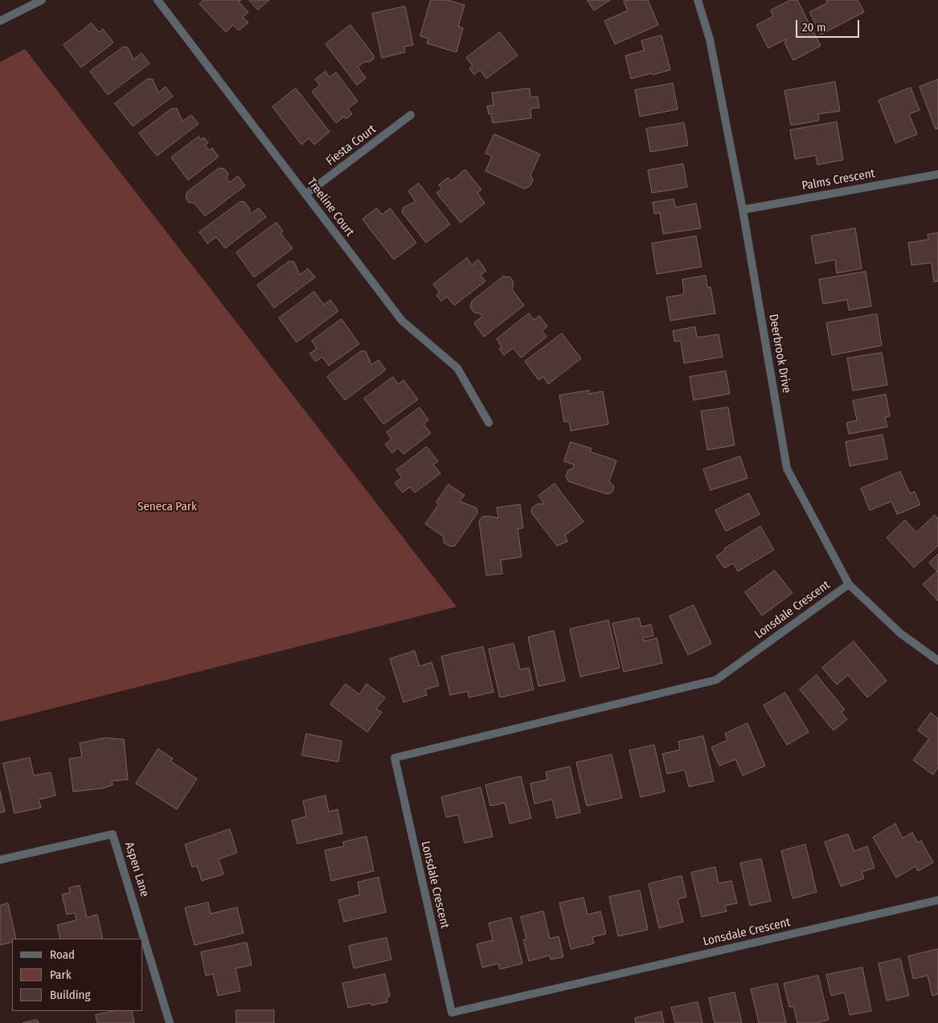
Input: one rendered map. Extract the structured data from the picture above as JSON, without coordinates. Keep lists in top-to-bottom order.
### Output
{
  "streets": {
    "street": [
      "Fiesta Court",
      "Palms Crescent",
      "Treeline Court",
      "Deerbrook Drive",
      "Lonsdale Crescent",
      "Aspen Lane"
    ]
  },
  "crossings": [
    ["Fiesta Court", "Treeline Court"],
    ["Palms Crescent", "Deerbrook Drive"],
    ["Deerbrook Drive", "Lonsdale Crescent"]
  ],
  "parks": ["Seneca Park"],
  "legend": ["Road", "Park", "Building"],
  "scale_bar": "20 m"
}
